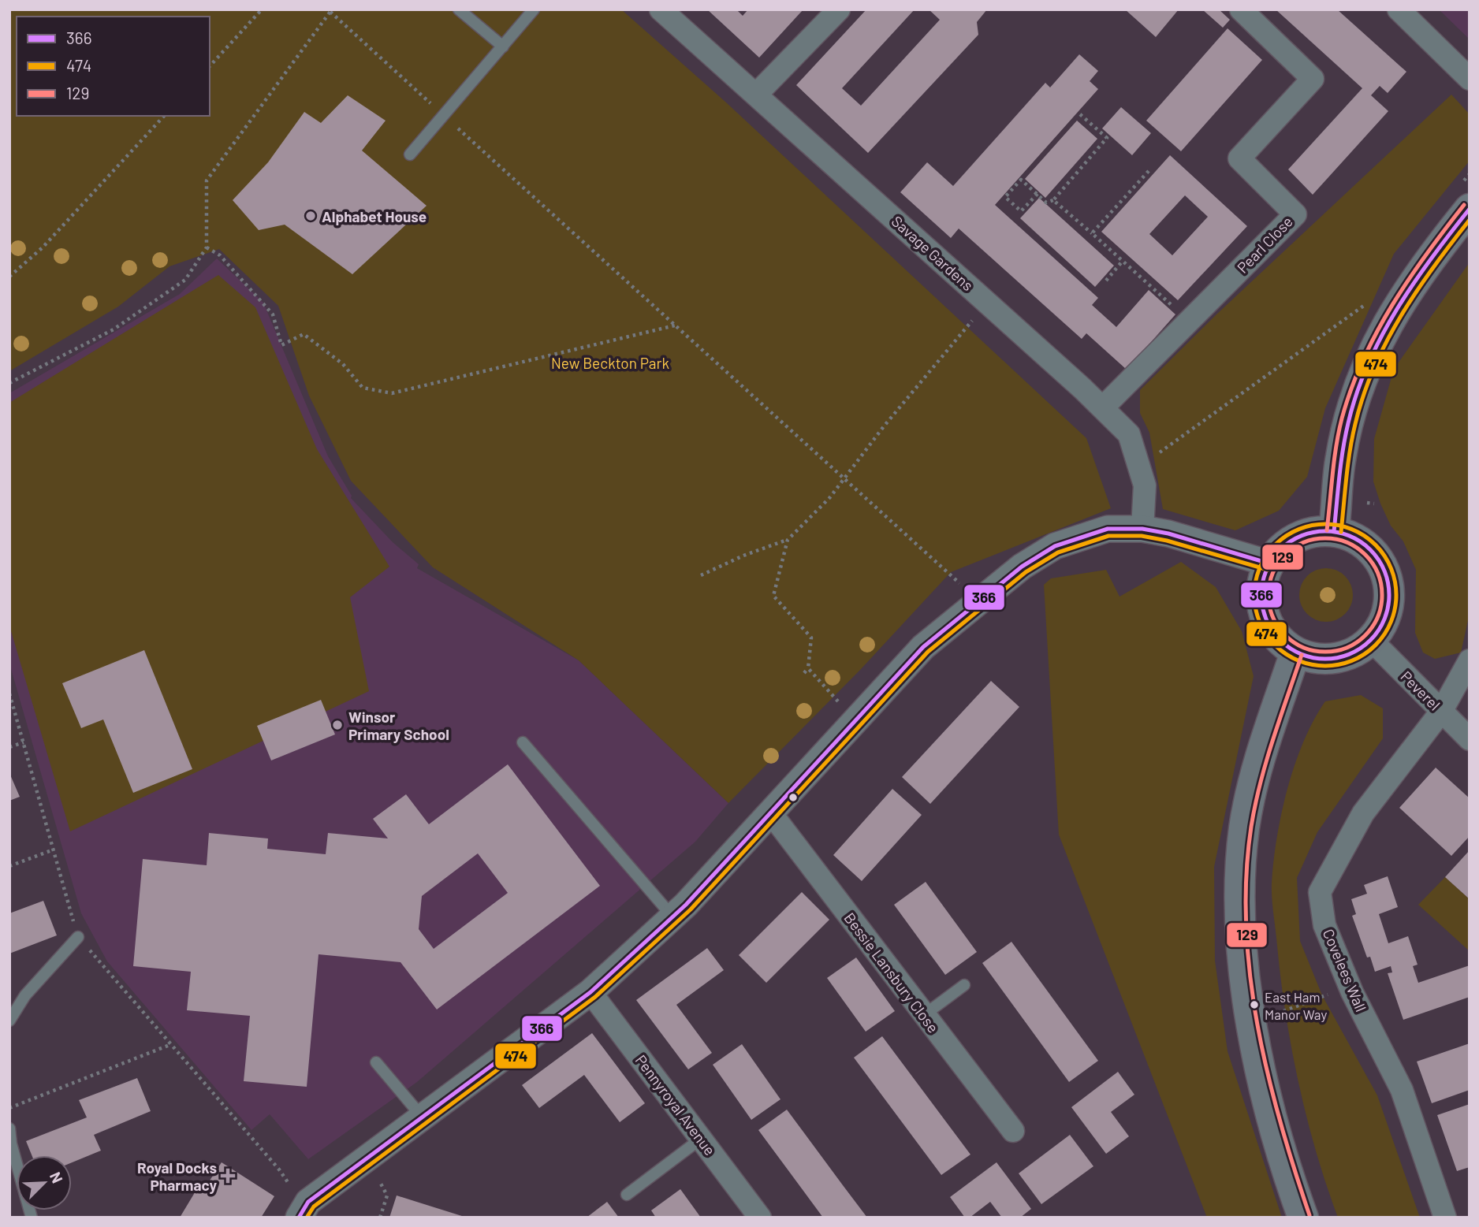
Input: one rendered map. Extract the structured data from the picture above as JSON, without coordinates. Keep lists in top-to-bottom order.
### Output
{
  "streets": {
    "street": [
      "Pearl Close",
      "Savage Gardens",
      "Peverel",
      "Covelees Wall",
      "Bessie Lansbury Close",
      "Pennyroyal Avenue"
    ]
  },
  "crossings": [
    ["Pearl Close", "Savage Gardens"],
    ["Peverel", "Covelees Wall"]
  ],
  "parks": ["New Beckton Park"],
  "places": {
    "other": ["Alphabet House", "Winsor Primary School", "East Ham Manor Way"],
    "health": ["Royal Docks Pharmacy"]
  },
  "lines": ["transit line 129", "transit line 366", "transit line 474"],
  "legend": ["366", "474", "129"],
  "north": "top right"
}
